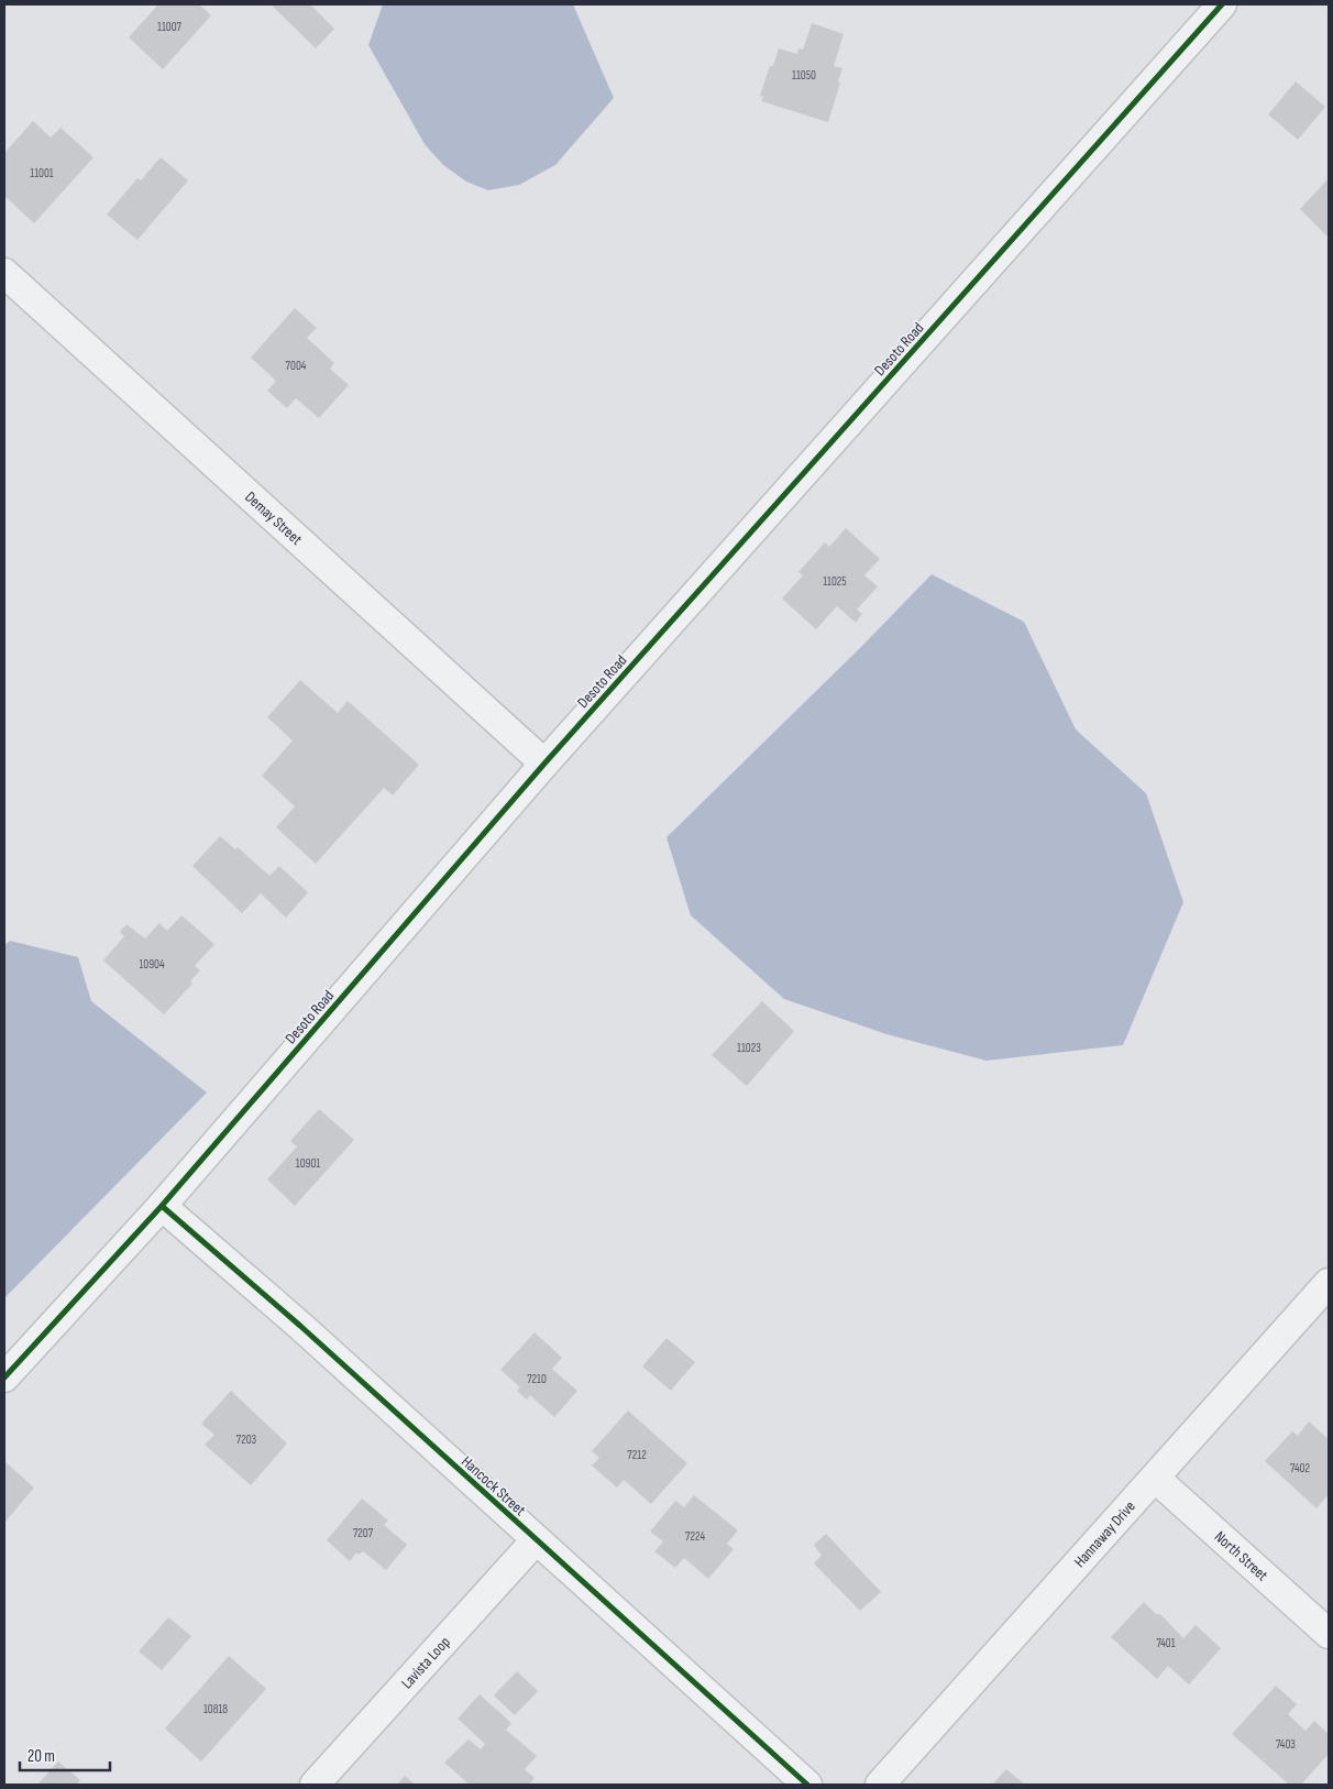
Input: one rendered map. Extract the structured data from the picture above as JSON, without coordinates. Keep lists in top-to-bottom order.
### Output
{
  "streets": {
    "street": [
      "Desoto Road",
      "Demay Street",
      "Hancock Street",
      "Hannaway Drive",
      "North Street",
      "Lavista Loop"
    ]
  },
  "crossings": [
    ["Desoto Road", "Demay Street"],
    ["Desoto Road", "Hancock Street"],
    ["Hancock Street", "Lavista Loop"],
    ["Hannaway Drive", "North Street"]
  ],
  "house_numbers": [
    "11007",
    "11050",
    "11001",
    "7004",
    "11025",
    "10904",
    "11023",
    "10901",
    "7210",
    "7203",
    "7212",
    "7402",
    "7207",
    "7224",
    "7401",
    "10818",
    "7403"
  ],
  "scale_bar": "20 m"
}
